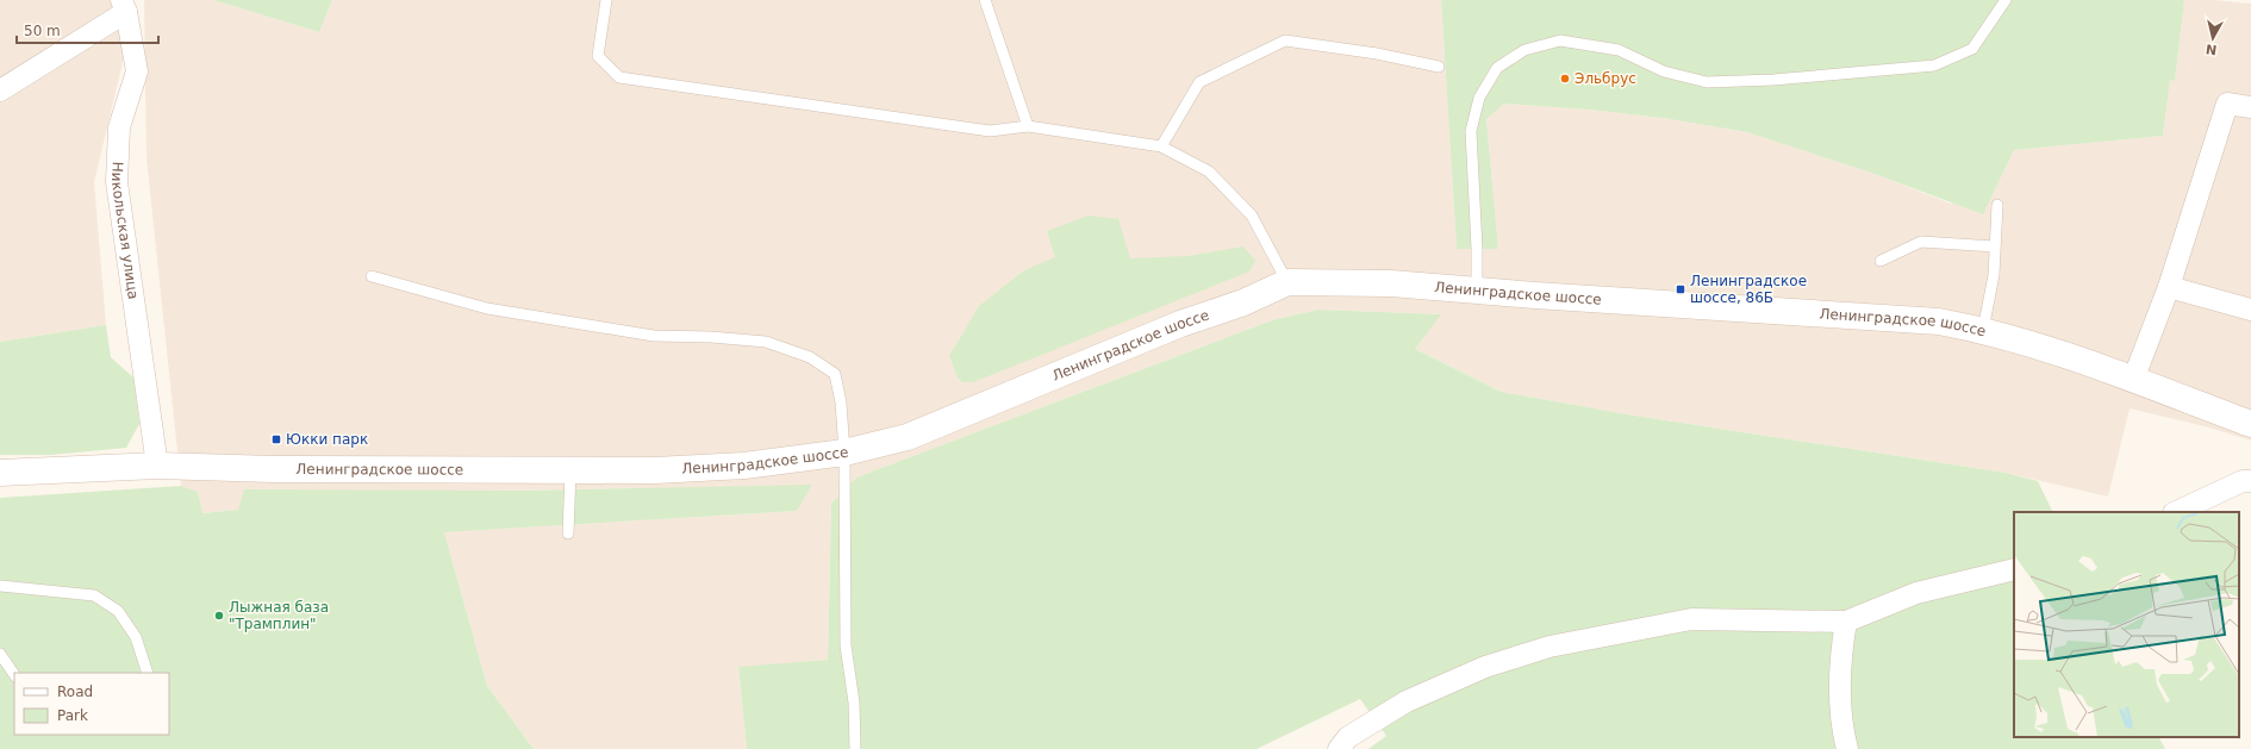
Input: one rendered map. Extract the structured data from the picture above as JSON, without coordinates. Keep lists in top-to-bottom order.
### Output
{
  "streets": {
    "main road": ["Ленинградское шоссе"],
    "street": ["Никольская улица"]
  },
  "crossings": [
    ["Никольская улица", "Ленинградское шоссе"]
  ],
  "places": {
    "other": ["Эльбрус", "Лыжная база \"Трамплин\""],
    "transit": ["Ленинградское шоссе, 86Б", "Юкки парк"]
  },
  "legend": ["Road", "Park"],
  "scale_bar": "50 m",
  "north": "bottom"
}
